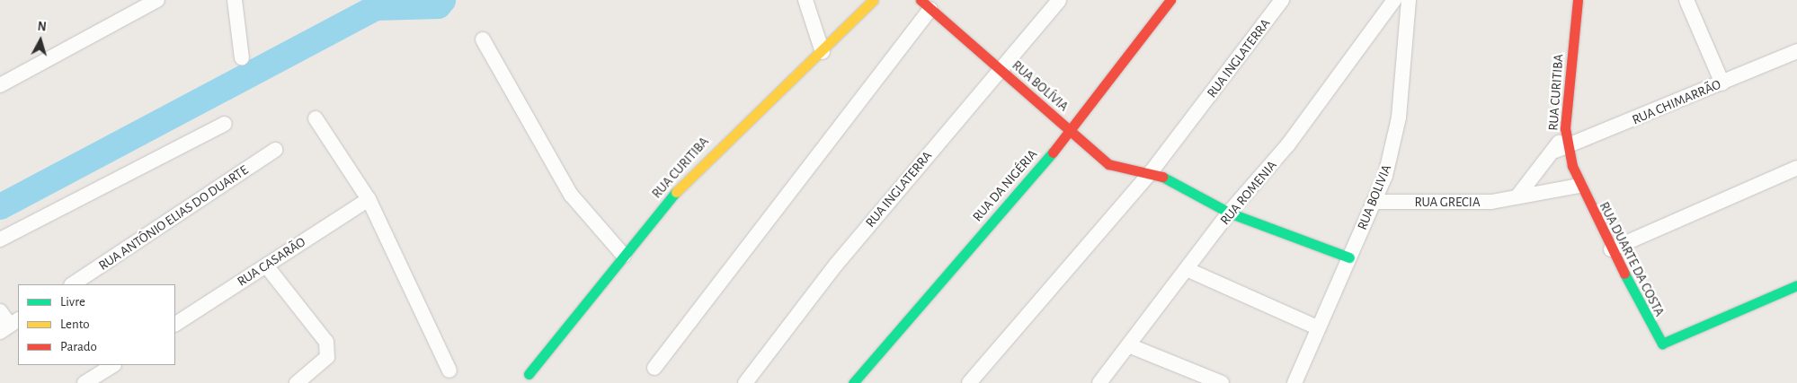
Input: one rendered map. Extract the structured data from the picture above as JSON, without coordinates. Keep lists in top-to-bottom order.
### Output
{
  "streets": {
    "street": [
      "RUA INGLATERRA",
      "RUA BOLÍVIA",
      "RUA CURITIBA",
      "RUA CHIMARRÃO",
      "RUA DA NIGÉRIA",
      "RUA ROMENIA",
      "RUA BOLIVIA",
      "RUA GRECIA",
      "RUA ANTÔNIO ELIAS DO DUARTE",
      "RUA DUARTE DA COSTA",
      "RUA CASARÃO"
    ]
  },
  "crossings": [
    ["RUA INGLATERRA", "RUA BOLÍVIA"],
    ["RUA BOLÍVIA", "RUA DA NIGÉRIA"],
    ["RUA BOLÍVIA", "RUA ROMENIA"],
    ["RUA BOLÍVIA", "RUA BOLIVIA"],
    ["RUA CURITIBA", "RUA CHIMARRÃO"],
    ["RUA CURITIBA", "RUA GRECIA"],
    ["RUA CURITIBA", "RUA DUARTE DA COSTA"],
    ["RUA BOLIVIA", "RUA GRECIA"],
    ["RUA GRECIA", "RUA DUARTE DA COSTA"]
  ],
  "legend": ["Livre", "Lento", "Parado"],
  "north": "top"
}
